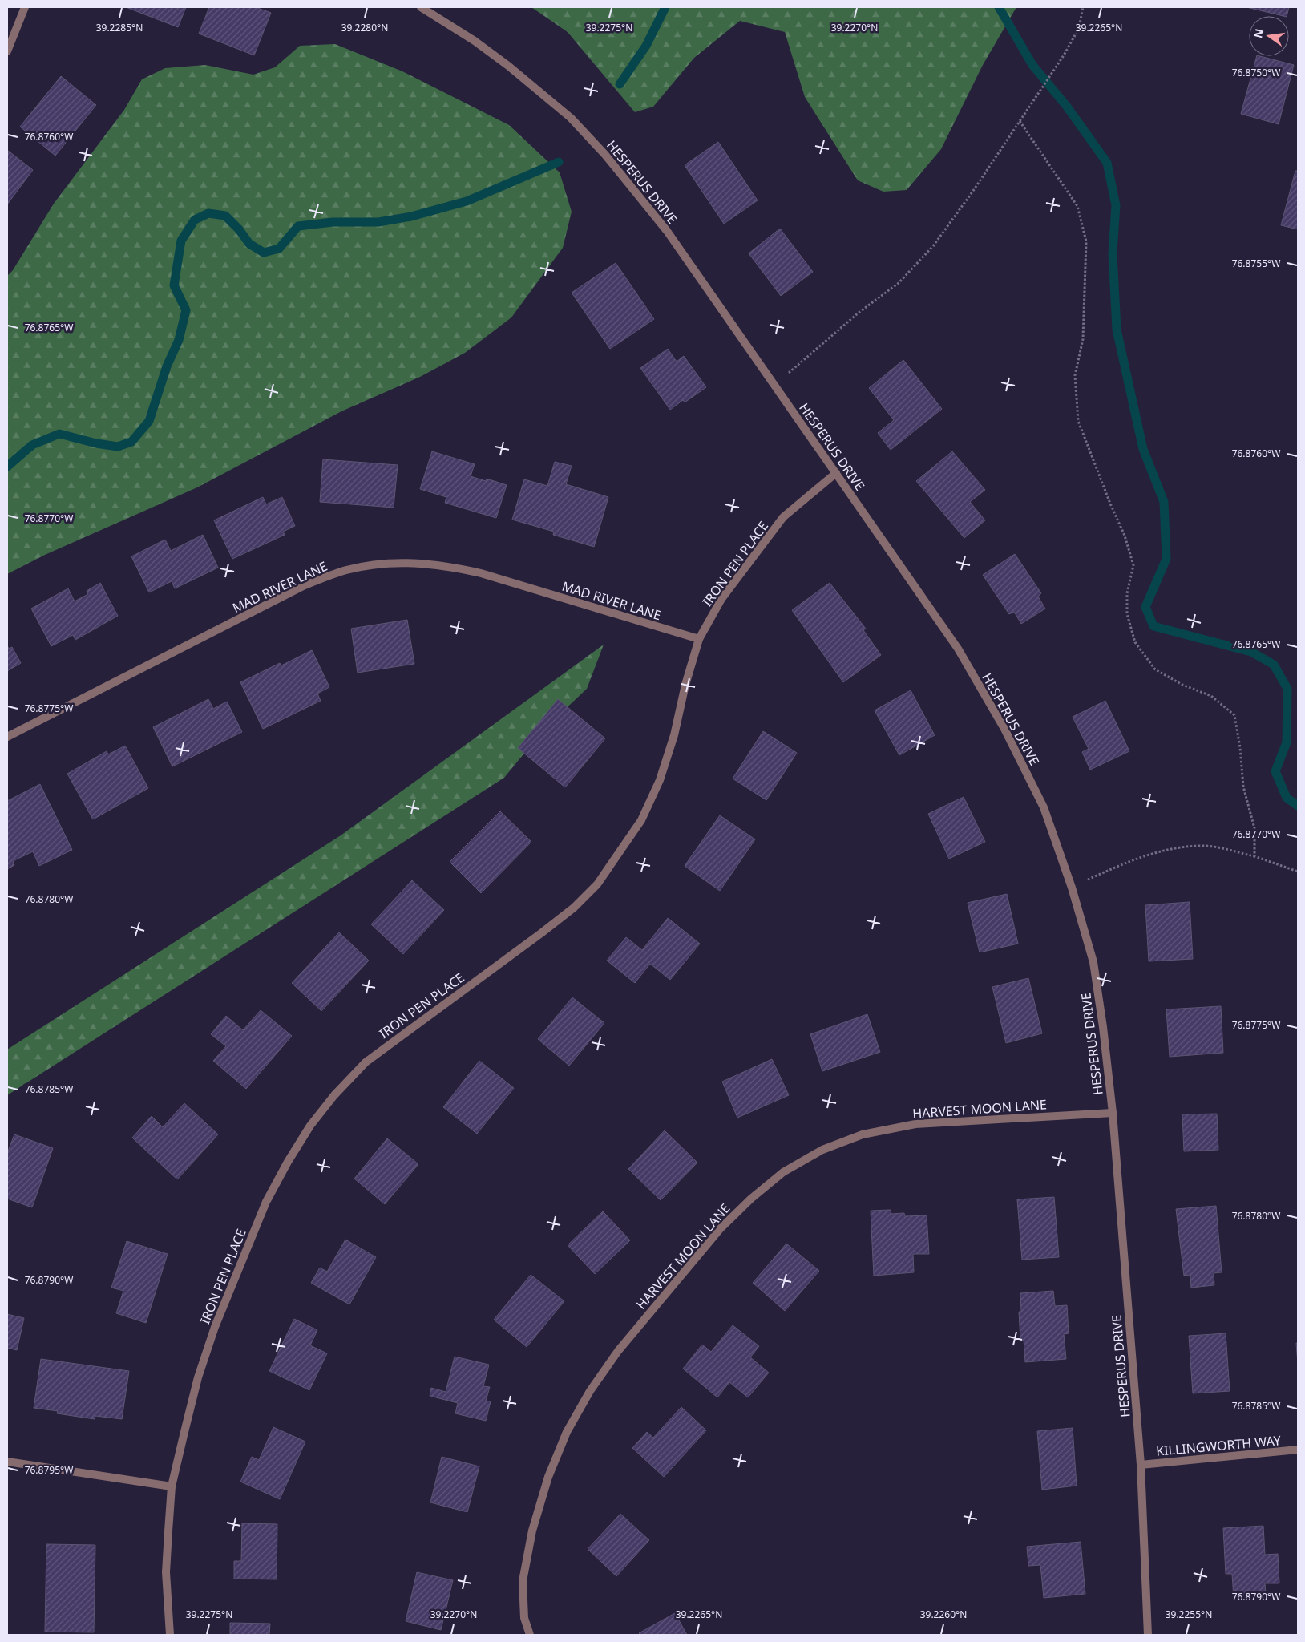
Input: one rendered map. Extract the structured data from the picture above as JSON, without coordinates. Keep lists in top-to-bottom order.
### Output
{
  "streets": {
    "street": [
      "HESPERUS DRIVE",
      "IRON PEN PLACE",
      "MAD RIVER LANE",
      "HARVEST MOON LANE",
      "KILLINGWORTH WAY"
    ]
  },
  "crossings": [
    ["HESPERUS DRIVE", "IRON PEN PLACE"],
    ["HESPERUS DRIVE", "HARVEST MOON LANE"],
    ["HESPERUS DRIVE", "KILLINGWORTH WAY"],
    ["IRON PEN PLACE", "MAD RIVER LANE"]
  ],
  "north": "left",
  "coordinates": [
    "39.2285°N",
    "39.2280°N",
    "39.2275°N",
    "39.2270°N",
    "39.2265°N",
    "76.8750°W",
    "76.8760°W",
    "76.8755°W",
    "76.8765°W",
    "76.8770°W",
    "76.8775°W",
    "76.8780°W",
    "76.8785°W",
    "76.8790°W",
    "76.8795°W",
    "39.2260°N",
    "39.2255°N"
  ]
}
